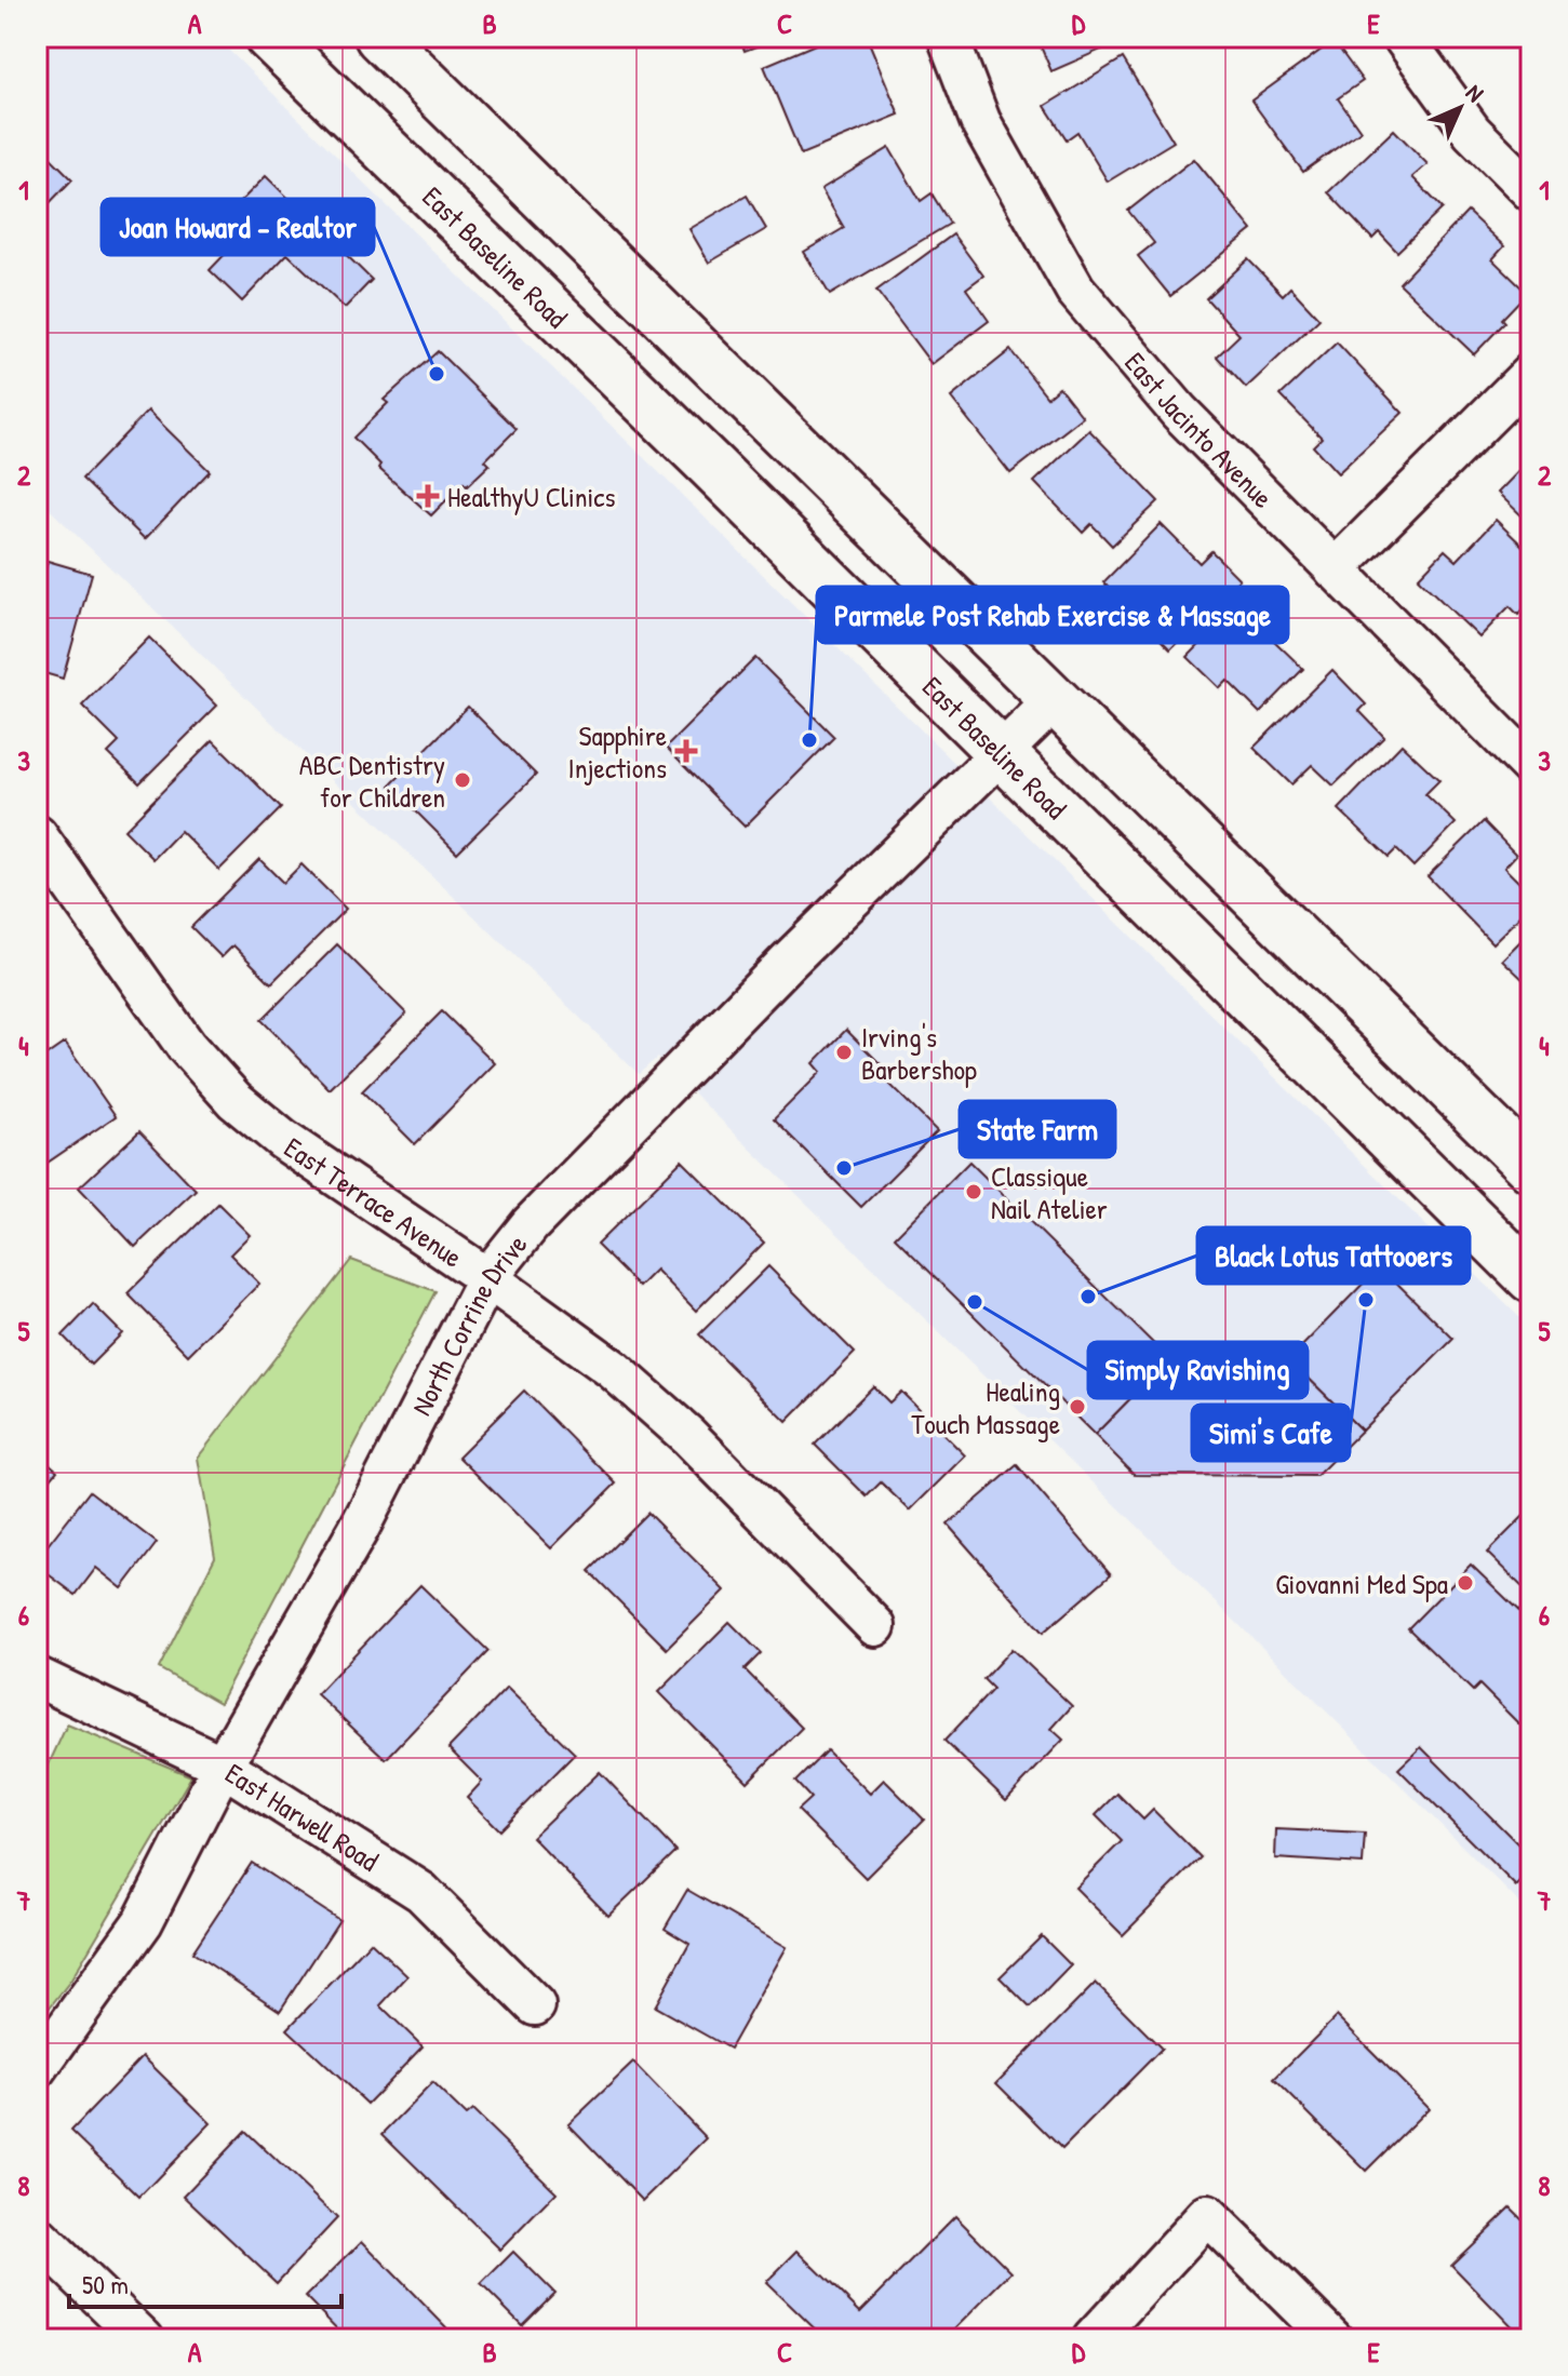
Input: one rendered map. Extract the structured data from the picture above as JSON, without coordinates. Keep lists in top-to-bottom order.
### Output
{
  "streets": {
    "main road": ["East Baseline Road"],
    "street": [
      "East Jacinto Avenue",
      "East Terrace Avenue",
      "North Corrine Drive",
      "East Harwell Road"
    ]
  },
  "crossings": [
    ["East Baseline Road", "North Corrine Drive"],
    ["East Terrace Avenue", "North Corrine Drive"],
    ["North Corrine Drive", "East Harwell Road"]
  ],
  "places": {
    "other": [
      "Joan Howard - Realtor",
      "Parmele Post Rehab Exercise & Massage",
      "ABC Dentistry for Children",
      "Irving's Barbershop",
      "State Farm",
      "Classique Nail Atelier",
      "Black Lotus Tattooers",
      "Simi's Cafe",
      "Simply Ravishing",
      "Healing Touch Massage",
      "Giovanni Med Spa"
    ],
    "health": ["HealthyU Clinics", "Sapphire Injections"]
  },
  "scale_bar": "50 m",
  "north": "top right",
  "grid": {
    "columns": [
      "A",
      "B",
      "C",
      "D",
      "E"
    ],
    "rows": [
      "1",
      "2",
      "3",
      "4",
      "5",
      "6",
      "7",
      "8"
    ]
  }
}
